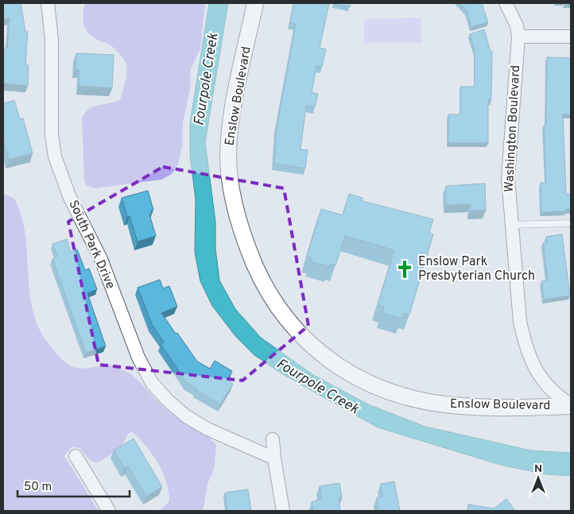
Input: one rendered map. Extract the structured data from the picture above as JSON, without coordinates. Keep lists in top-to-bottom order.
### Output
{
  "streets": {
    "street": ["Enslow Boulevard", "Washington Boulevard", "South Park Drive"]
  },
  "crossings": [
    ["Enslow Boulevard", "Washington Boulevard"]
  ],
  "water": ["Fourpole Creek"],
  "places": {
    "church": ["Enslow Park Presbyterian Church"]
  },
  "scale_bar": "50 m",
  "north": "top"
}
